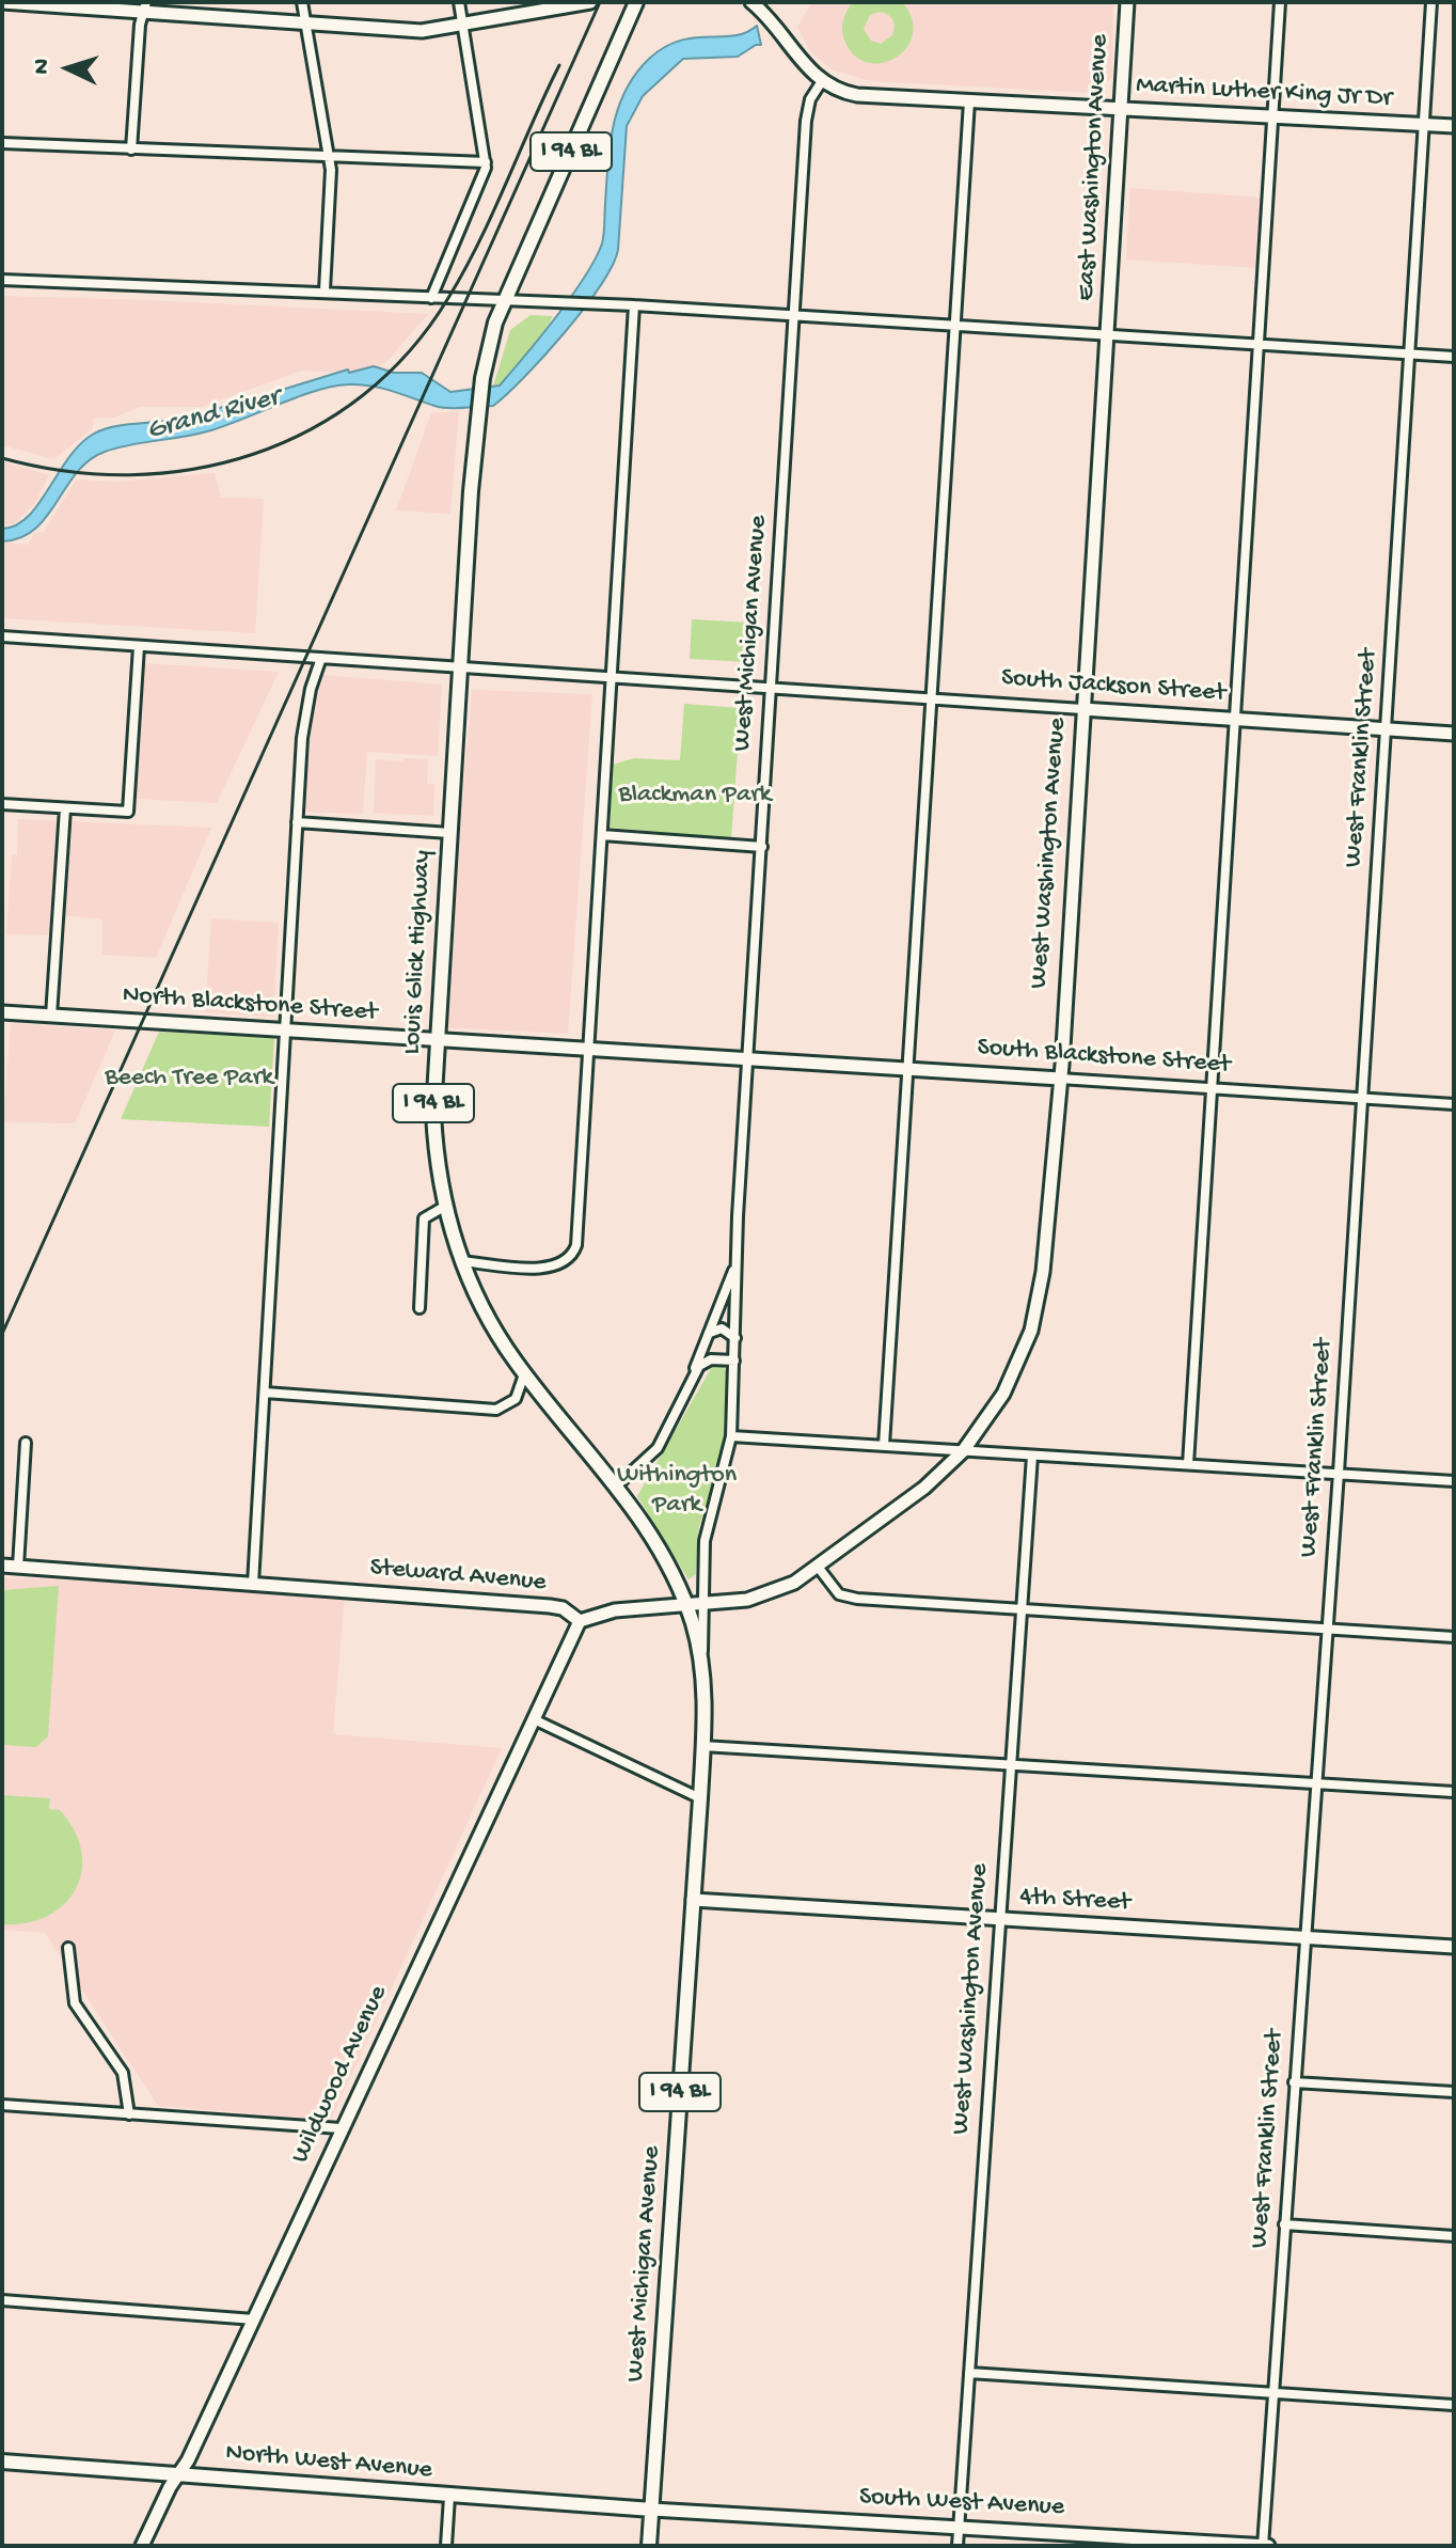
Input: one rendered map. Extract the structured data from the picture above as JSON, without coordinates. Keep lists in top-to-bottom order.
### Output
{
  "streets": {
    "main road": [
      "Martin Luther King Jr Dr",
      "I 94 BL",
      "East Washington Avenue",
      "West Michigan Avenue",
      "South Jackson Street",
      "West Washington Avenue",
      "Louis Glick Highway",
      "North Blackstone Street",
      "South Blackstone Street",
      "Steward Avenue",
      "4th Street",
      "Wildwood Avenue",
      "North West Avenue",
      "South West Avenue"
    ],
    "street": ["West Franklin Street"]
  },
  "crossings": [
    ["Martin Luther King Jr Dr", "East Washington Avenue"],
    ["Martin Luther King Jr Dr", "West Michigan Avenue"],
    ["Martin Luther King Jr Dr", "West Franklin Street"],
    ["I 94 BL", "Louis Glick Highway"],
    ["East Washington Avenue", "West Washington Avenue"],
    ["West Michigan Avenue", "South Jackson Street"],
    ["West Michigan Avenue", "Louis Glick Highway"],
    ["West Michigan Avenue", "North Blackstone Street"],
    ["West Michigan Avenue", "South Blackstone Street"],
    ["West Michigan Avenue", "4th Street"],
    ["West Michigan Avenue", "North West Avenue"],
    ["West Michigan Avenue", "South West Avenue"],
    ["South Jackson Street", "West Franklin Street"],
    ["South Jackson Street", "West Washington Avenue"],
    ["South Jackson Street", "Louis Glick Highway"],
    ["West Franklin Street", "South Blackstone Street"],
    ["West Franklin Street", "4th Street"],
    ["West Franklin Street", "South West Avenue"],
    ["West Washington Avenue", "South Blackstone Street"],
    ["West Washington Avenue", "4th Street"],
    ["West Washington Avenue", "South West Avenue"],
    ["Louis Glick Highway", "North Blackstone Street"],
    ["North Blackstone Street", "South Blackstone Street"],
    ["Steward Avenue", "Wildwood Avenue"],
    ["Wildwood Avenue", "North West Avenue"],
    ["North West Avenue", "South West Avenue"]
  ],
  "water": ["Grand River"],
  "parks": ["Blackman Park", "Beech Tree Park", "Withington Park"],
  "north": "left"
}
